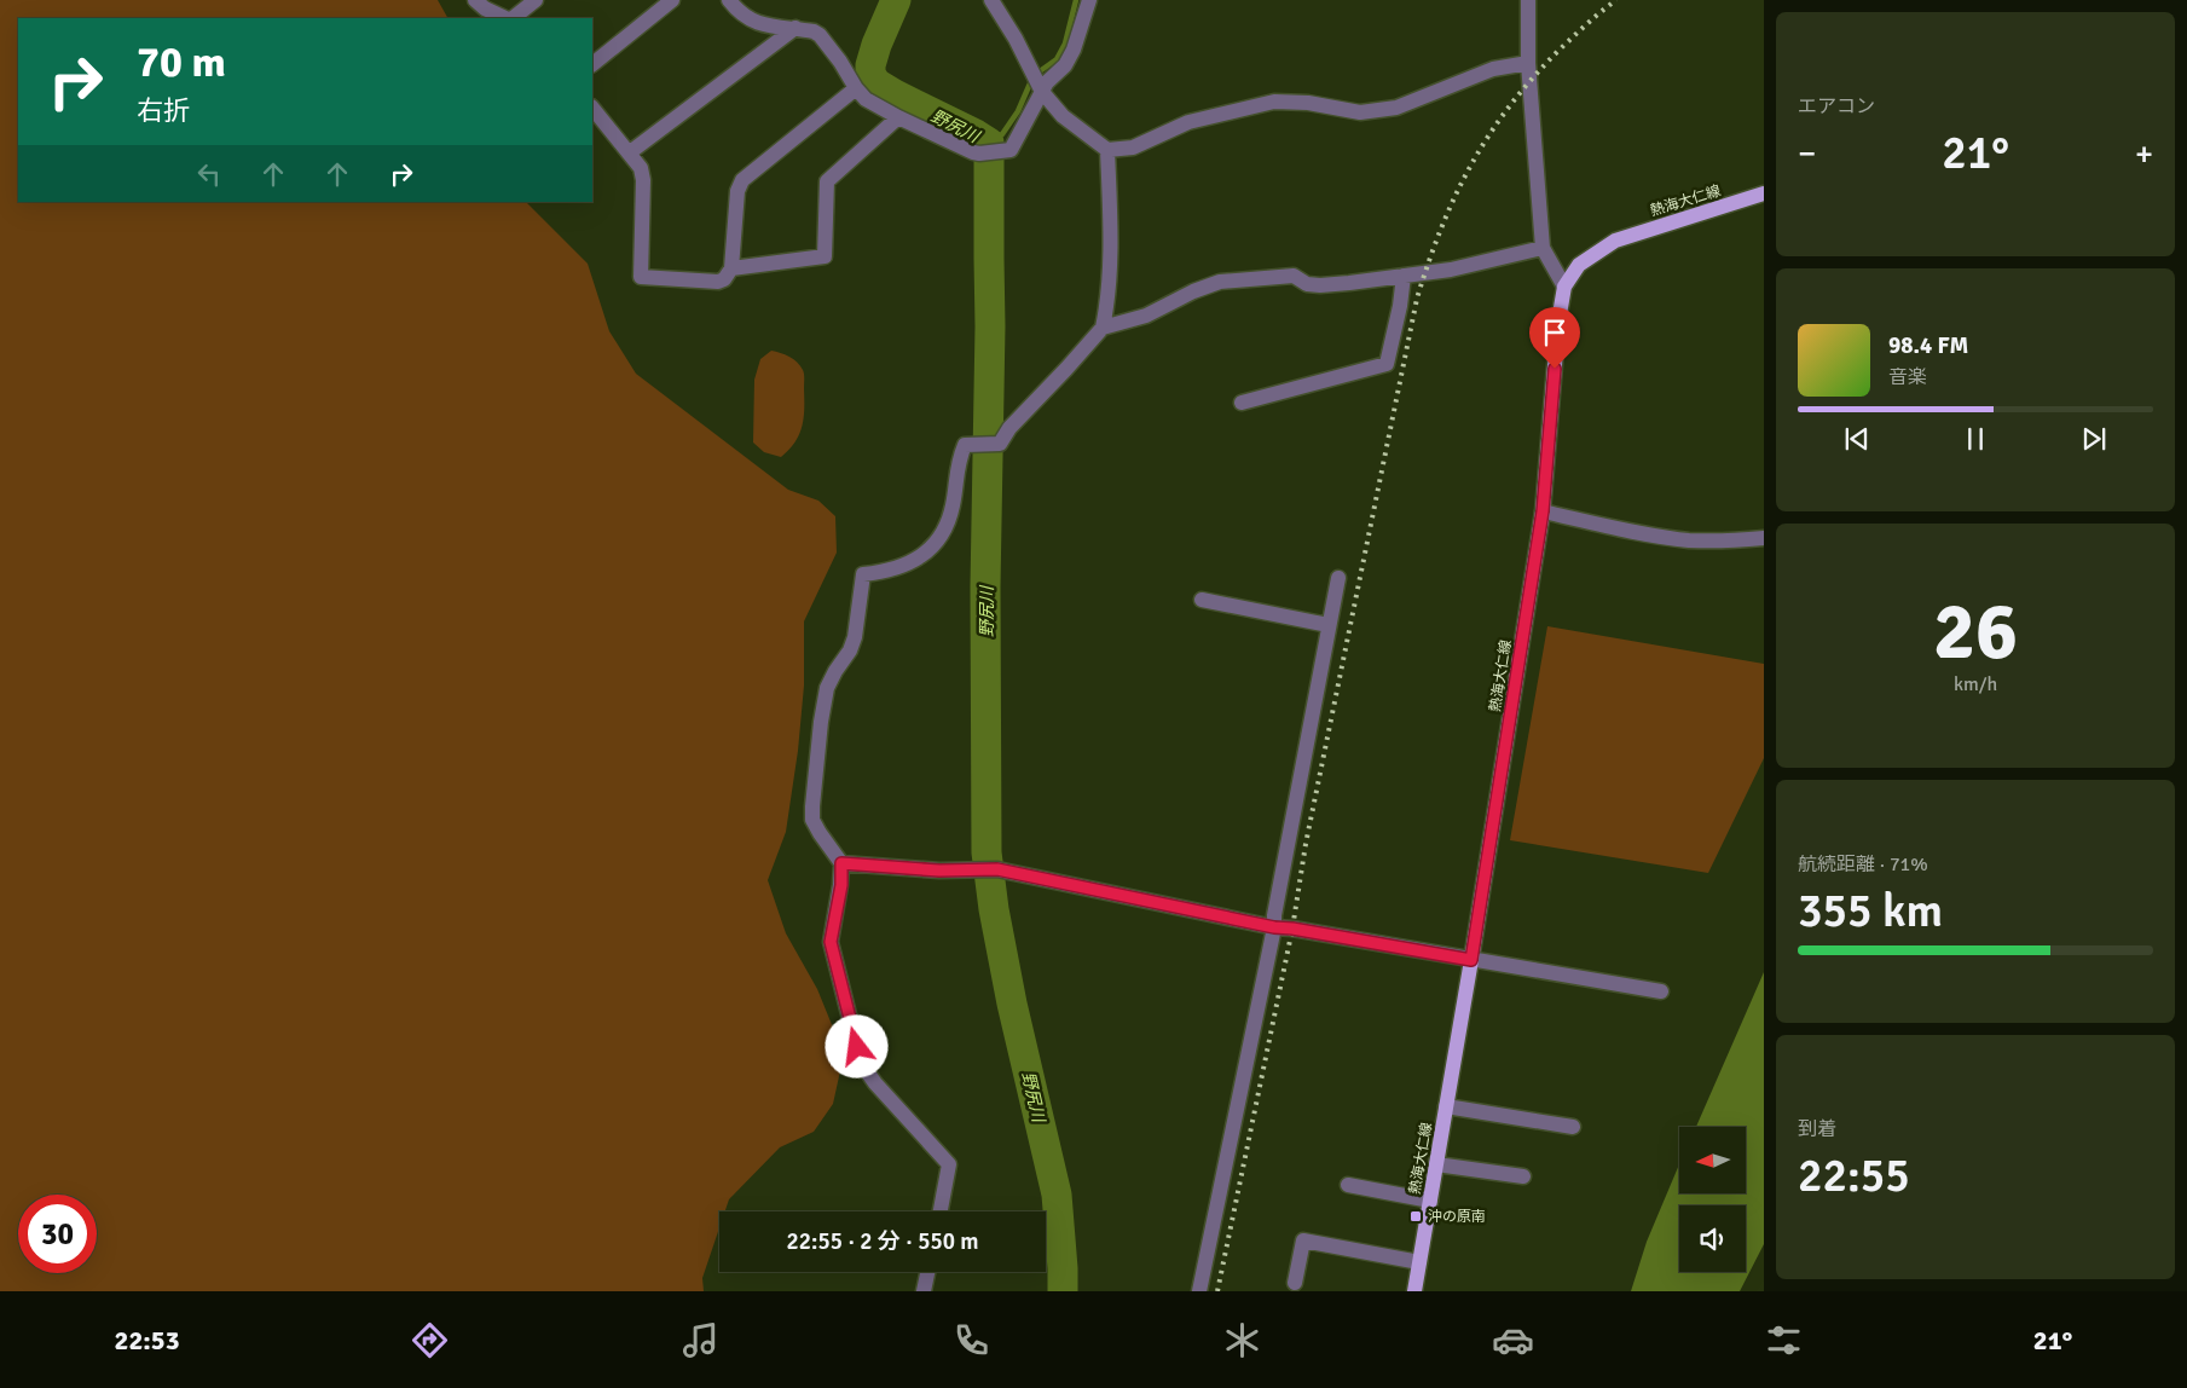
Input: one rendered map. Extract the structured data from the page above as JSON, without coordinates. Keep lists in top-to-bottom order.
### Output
{
  "streets": {
    "main road": ["熱海大仁線"]
  },
  "water": ["野尻川"],
  "places": {
    "transit": ["沖の原南"]
  },
  "north": "left",
  "page": {
    "tile": [
      "エアコン",
      ["26", "km/h"],
      ["航続距離 · 71%", "355 km"],
      ["到着", "22:55"]
    ],
    "turn": ["70 m", "右折"],
    "heat": ["−", "21°", "+"],
    "song": ["98.4 FM", "音楽"],
    "limit": "30",
    "trip": "22:55 · 2 分 · 550 m",
    "tabs": ["22:53", "21°"]
  }
}
